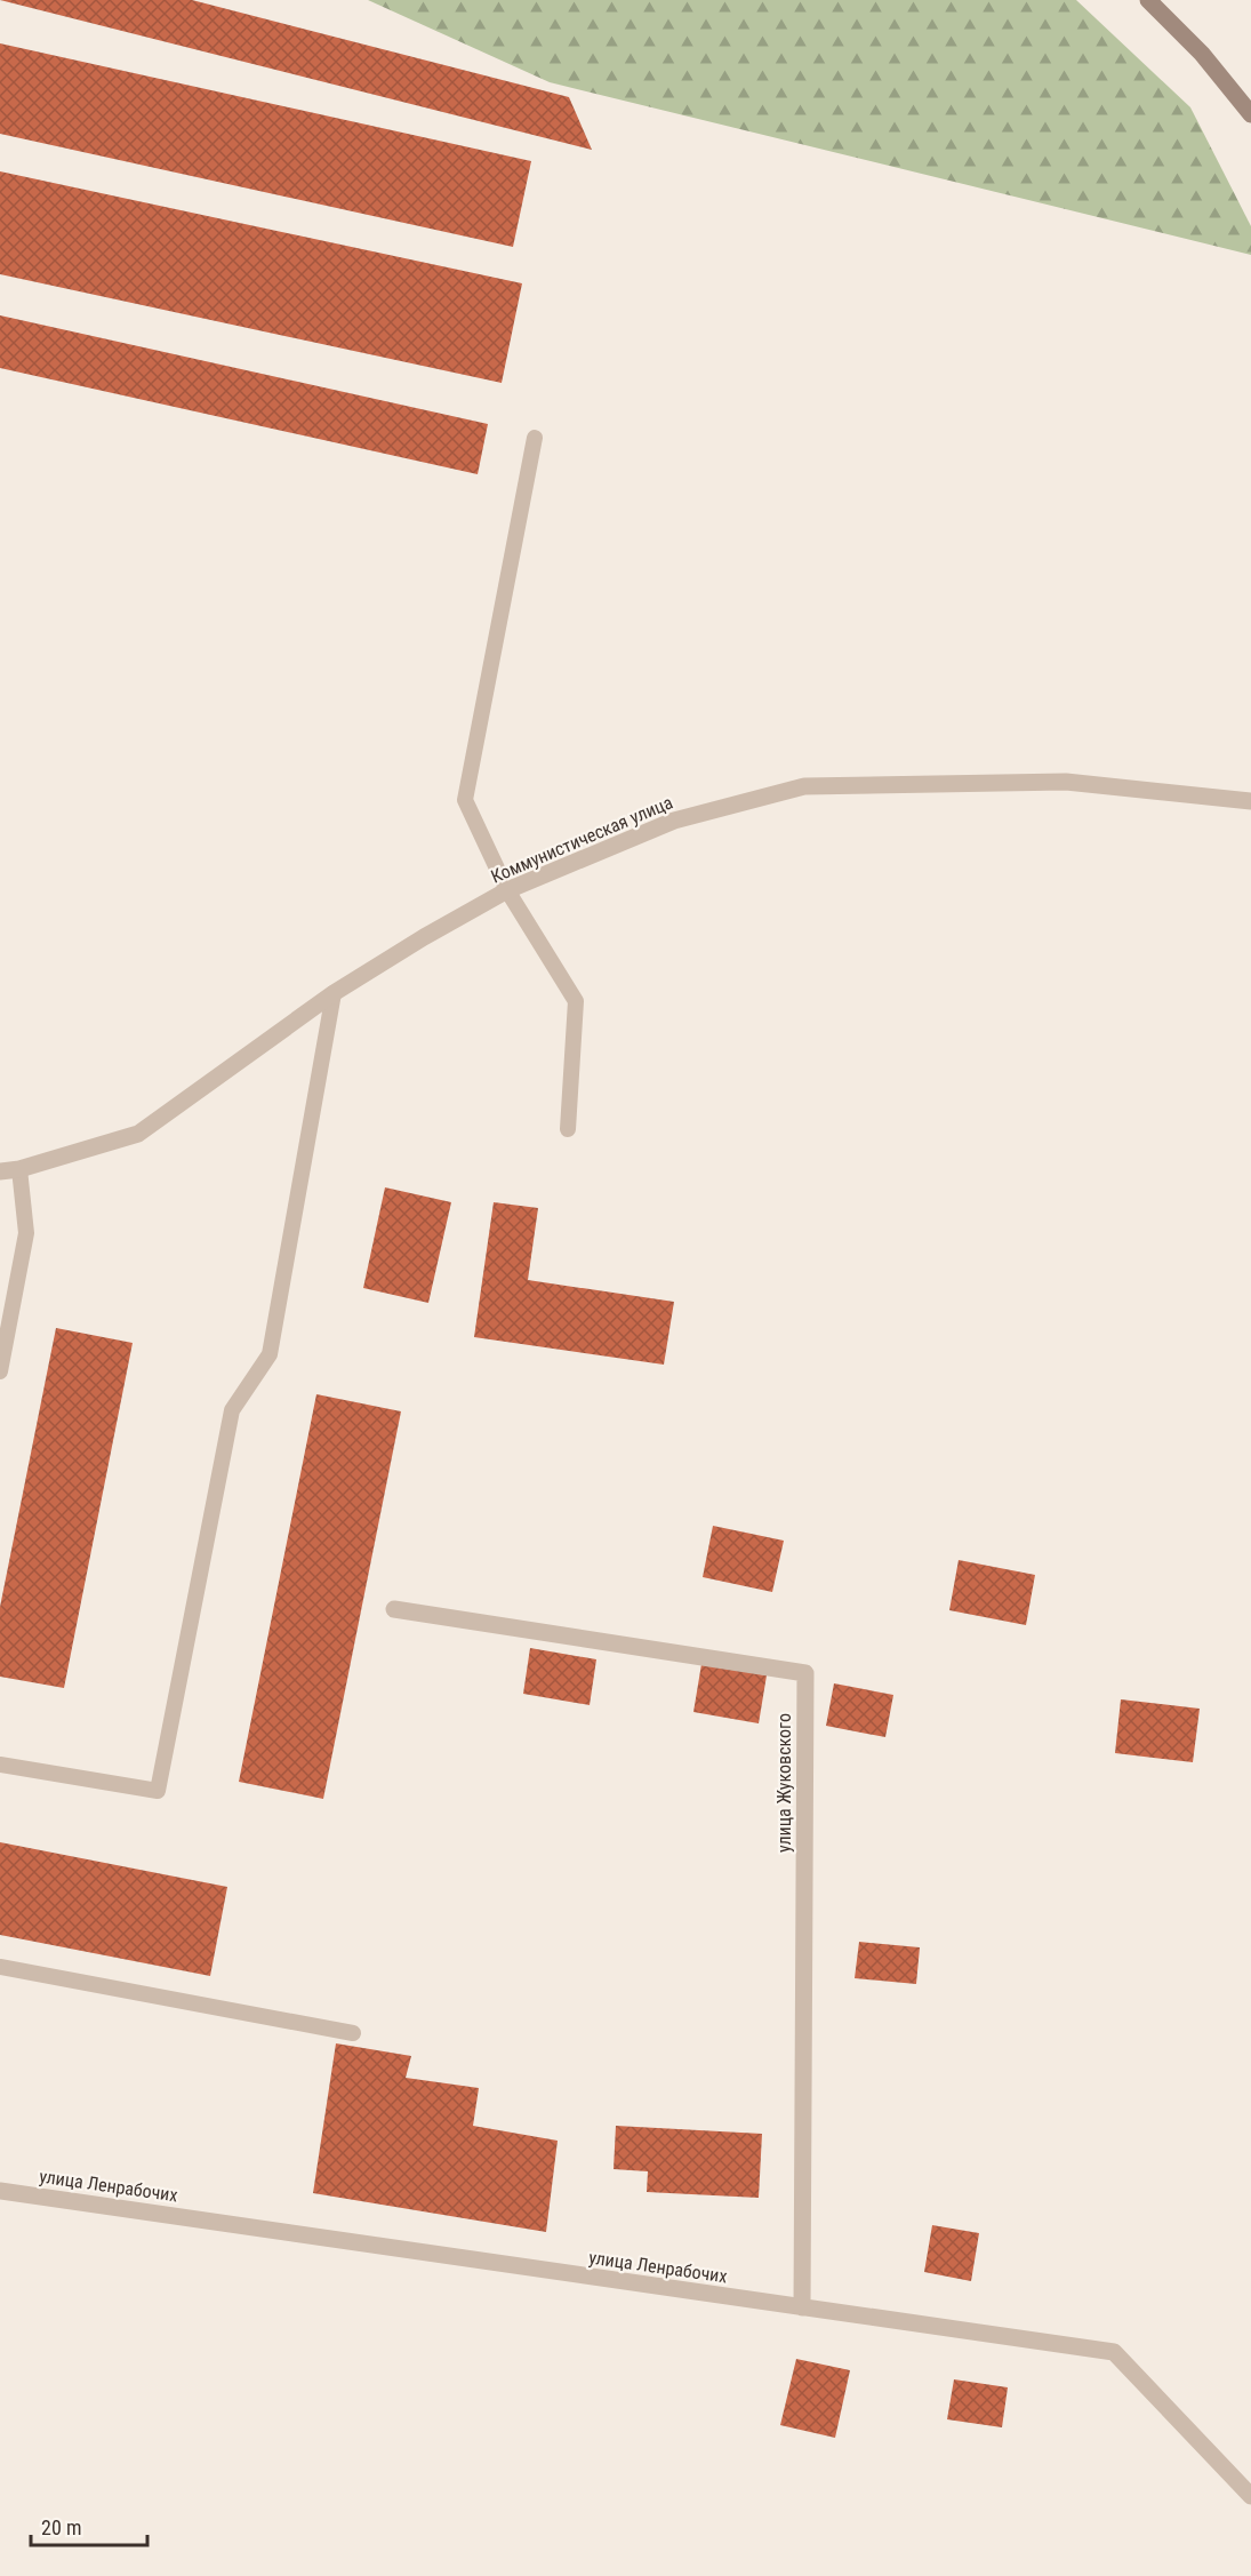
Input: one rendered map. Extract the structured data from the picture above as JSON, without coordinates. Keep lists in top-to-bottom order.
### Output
{
  "streets": {
    "street": ["Коммунистическая улица", "улица Жуковского", "улица Ленрабочих"]
  },
  "crossings": [
    ["улица Жуковского", "улица Ленрабочих"]
  ],
  "scale_bar": "20 m"
}
